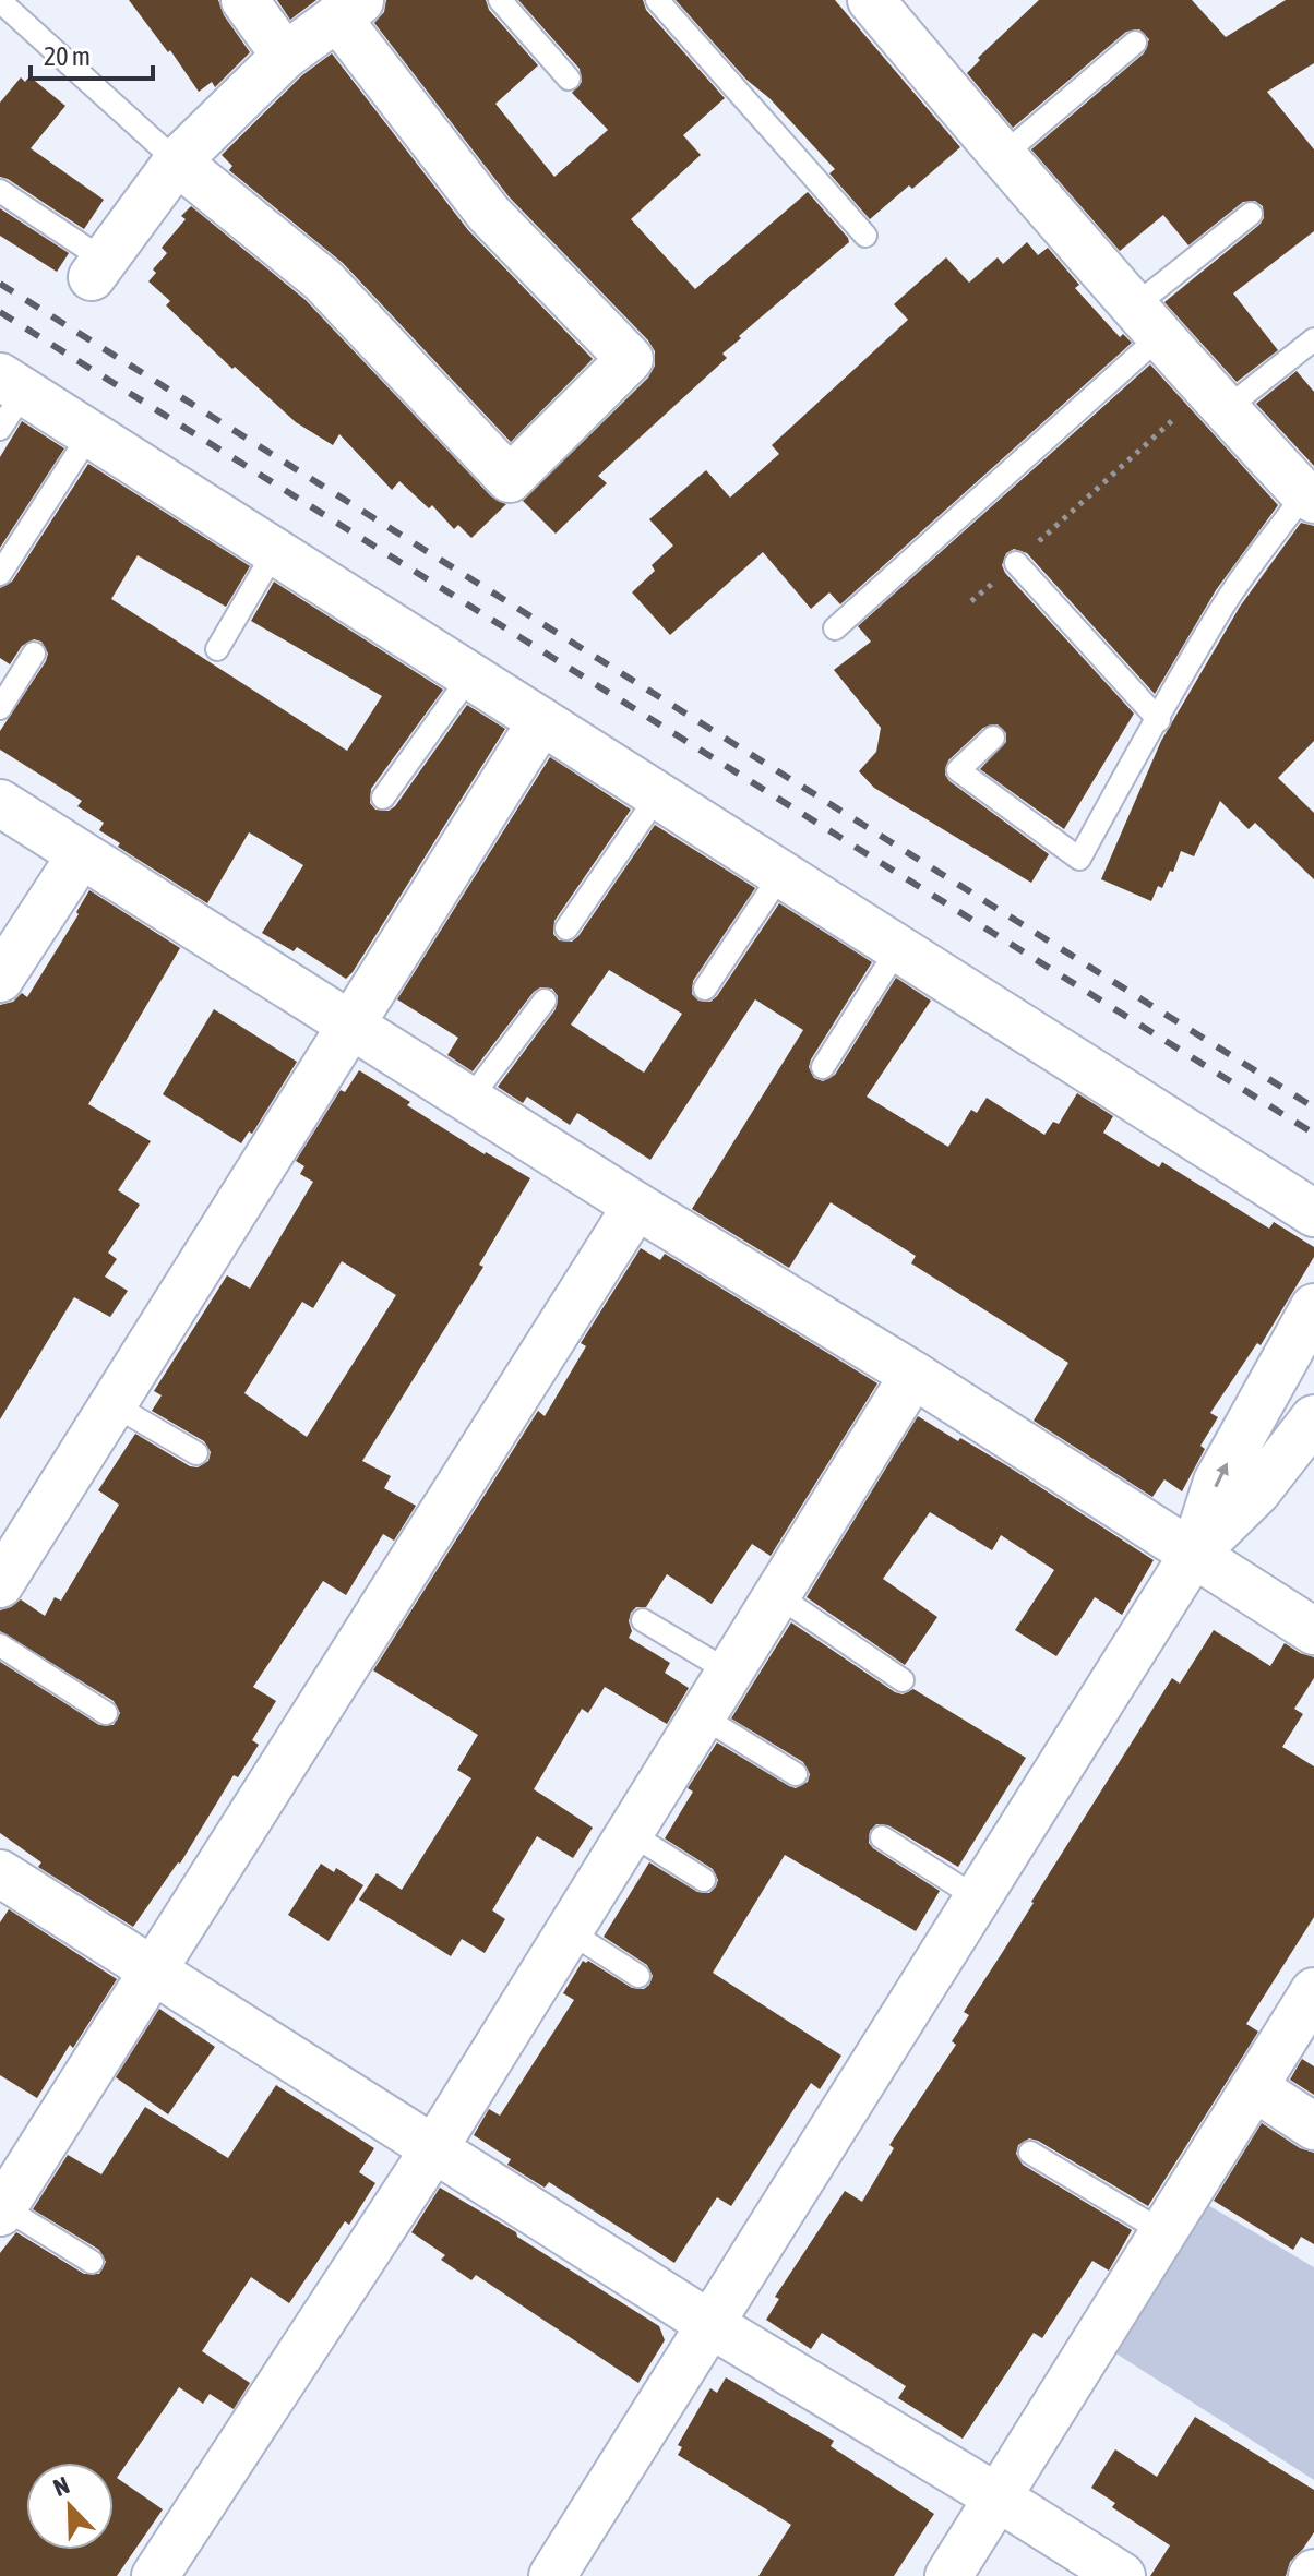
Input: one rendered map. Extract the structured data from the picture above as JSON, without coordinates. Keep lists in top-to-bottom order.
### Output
{
  "scale_bar": "20 m",
  "north": "top left"
}
